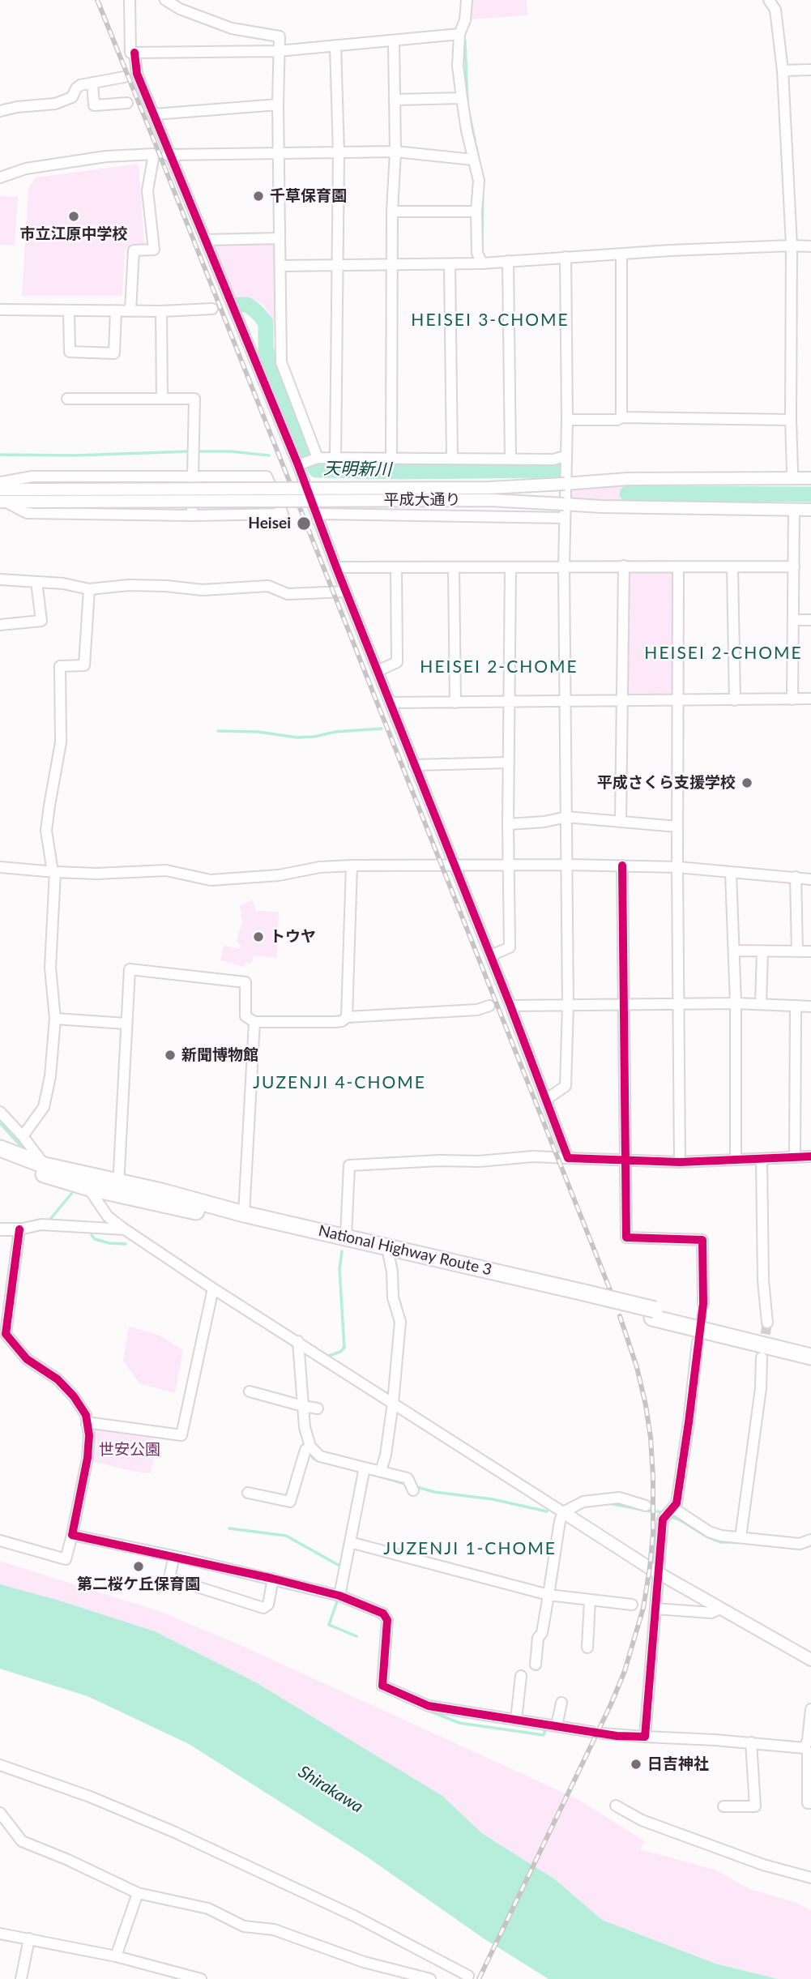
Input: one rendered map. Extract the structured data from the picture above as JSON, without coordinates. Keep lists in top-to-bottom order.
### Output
{
  "streets": {
    "highway": ["National Highway Route 3"],
    "street": ["平成大通り"]
  },
  "districts": [
    "HEISEI 3-CHOME",
    "HEISEI 2-CHOME",
    "HEISEI 2-CHOME",
    "JUZENJI 4-CHOME",
    "JUZENJI 1-CHOME"
  ],
  "water": ["天明新川", "Shirakawa"],
  "parks": ["世安公園"],
  "places": [
    "千草保育園",
    "市立江原中学校",
    "Heisei",
    "平成さくら支援学校",
    "トウヤ",
    "新聞博物館",
    "第二桜ケ丘保育園",
    "日吉神社"
  ]
}
